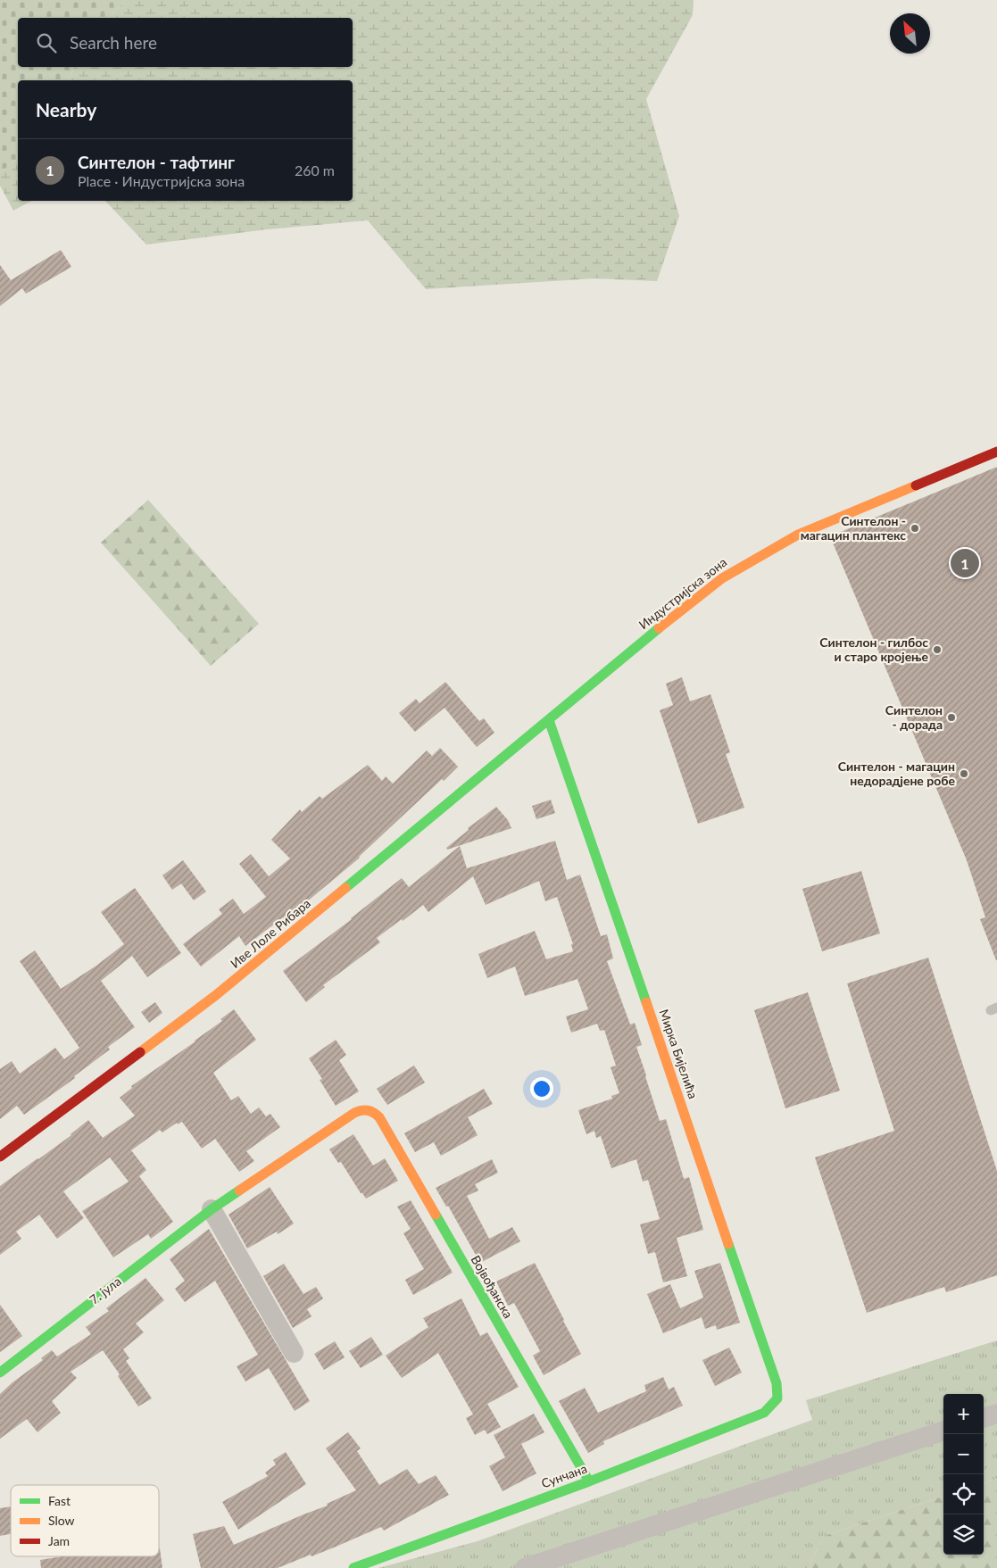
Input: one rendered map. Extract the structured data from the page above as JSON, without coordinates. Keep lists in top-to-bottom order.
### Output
{
  "streets": {
    "street": [
      "Индустријска зона",
      "Иве Лоле Рибара",
      "Мирка Бијелића",
      "Војвођанска",
      "7. јула",
      "Сунчана"
    ]
  },
  "crossings": [
    ["Индустријска зона", "Иве Лоле Рибара"],
    ["Индустријска зона", "Мирка Бијелића"],
    ["Иве Лоле Рибара", "Мирка Бијелића"],
    ["Мирка Бијелића", "Сунчана"],
    ["Војвођанска", "7. јула"],
    ["Војвођанска", "Сунчана"]
  ],
  "places": [
    "Синтелон - магацин плантекс",
    "Синтелон - гилбос и старо кројење",
    "Синтелон - дорада",
    "Синтелон - магацин недорадјене робе"
  ],
  "legend": ["Fast", "Slow", "Jam"],
  "north": "top left",
  "page": {
    "search": "Search here",
    "heading": "Nearby",
    "list": [
      {
        "mark": "1",
        "name": "Синтелон - тафтинг",
        "note": "Place · Индустријска зона",
        "value": "260 m"
      }
    ],
    "pins": "1",
    "map_buttons": ["+", "−"]
  }
}
